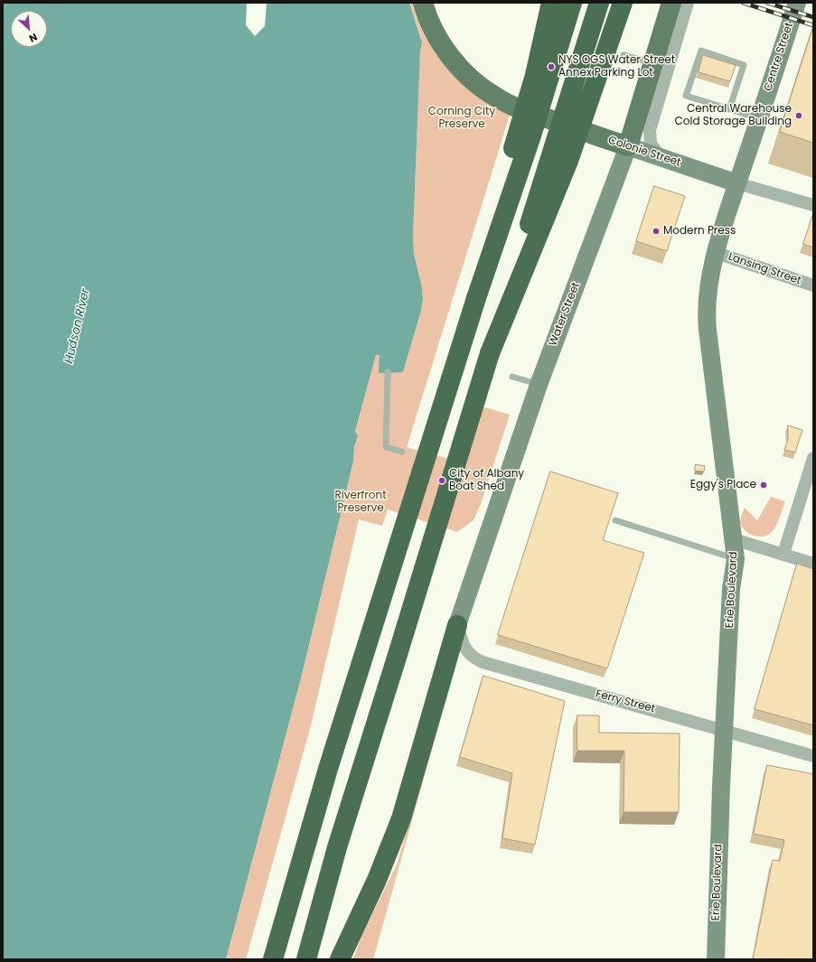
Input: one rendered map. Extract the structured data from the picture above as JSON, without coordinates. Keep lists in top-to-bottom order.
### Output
{
  "streets": {
    "main road": ["Colonie Street", "Water Street"],
    "street": [
      "Centre Street",
      "Lansing Street",
      "Erie Boulevard",
      "Ferry Street"
    ]
  },
  "crossings": [
    ["Centre Street", "Colonie Street"],
    ["Centre Street", "Erie Boulevard"],
    ["Colonie Street", "Water Street"],
    ["Colonie Street", "Erie Boulevard"],
    ["Lansing Street", "Erie Boulevard"],
    ["Water Street", "Ferry Street"],
    ["Erie Boulevard", "Ferry Street"]
  ],
  "water": ["Hudson River"],
  "parks": ["Corning City Preserve", "Riverfront Preserve"],
  "places": [
    "NYS OGS Water Street Annex Parking Lot",
    "Central Warehouse Cold Storage Building",
    "Modern Press",
    "City of Albany Boat Shed",
    "Eggy's Place"
  ],
  "north": "bottom right"
}
